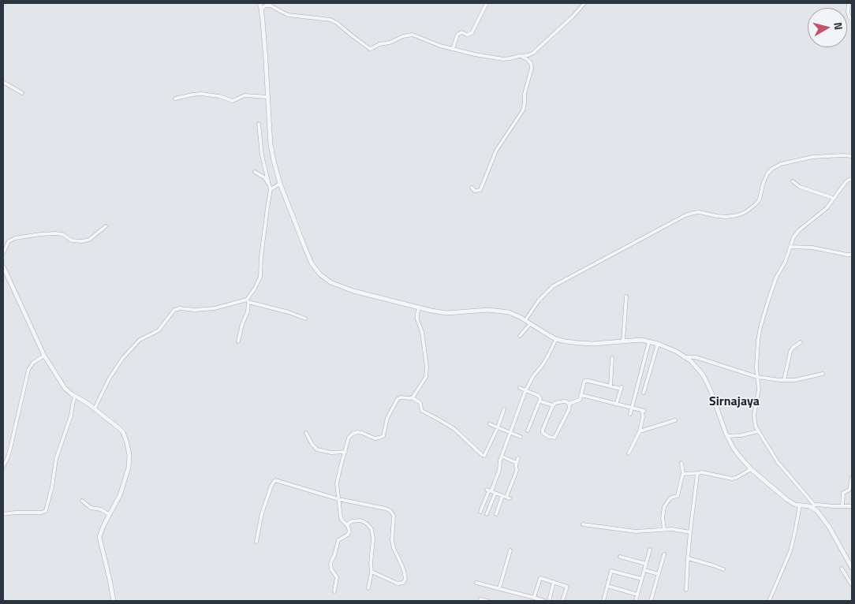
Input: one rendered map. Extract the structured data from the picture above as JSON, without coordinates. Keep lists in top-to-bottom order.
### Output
{
  "districts": ["Sirnajaya"],
  "north": "right"
}
